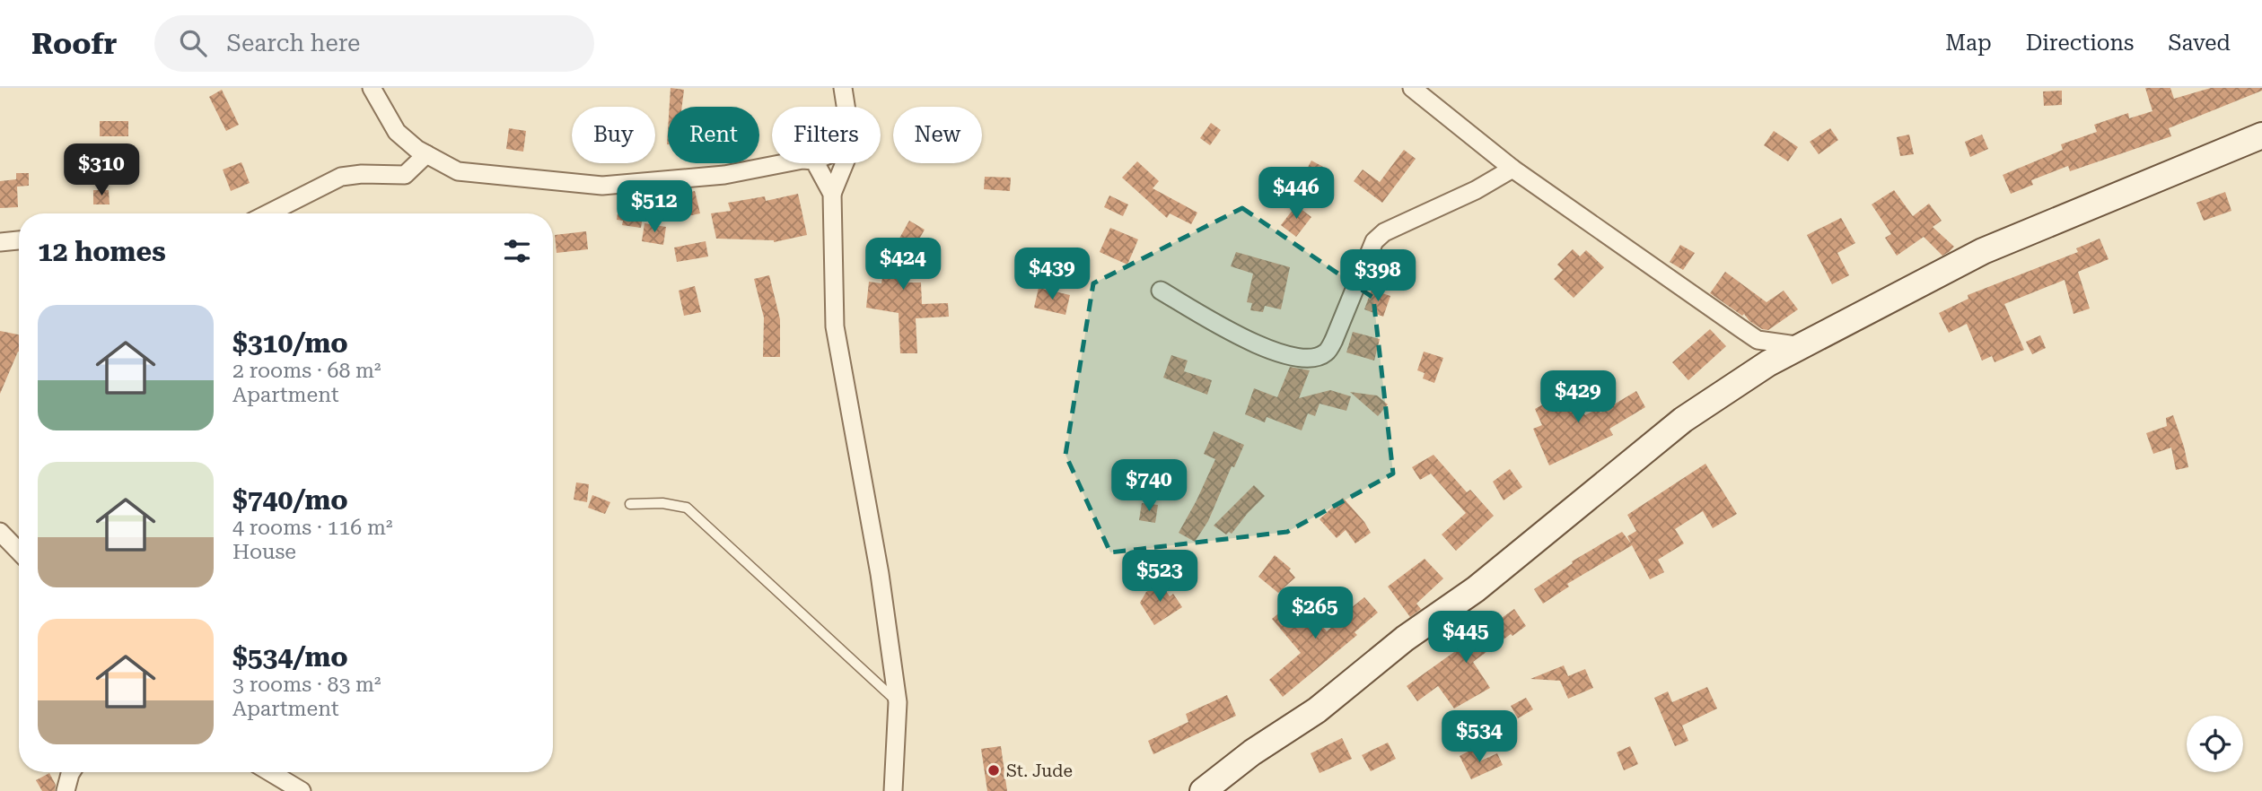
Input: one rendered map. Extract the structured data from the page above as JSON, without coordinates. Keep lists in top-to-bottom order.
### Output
{
  "places": ["St. Jude"],
  "page": {
    "header": "Roofr",
    "search": "Search here",
    "nav": ["Map", "Directions", "Saved"],
    "chip": [
      "Buy",
      "Rent",
      "Filters",
      "New"
    ],
    "price": [
      "$310",
      "$446",
      "$512",
      "$424",
      "$439",
      "$398",
      "$429",
      "$740",
      "$523",
      "$265",
      "$445",
      "$534"
    ],
    "heading": "12 homes",
    "list": [
      {
        "name": "$310/mo",
        "note": "2 rooms · 68 m² · Apartment"
      },
      {
        "name": "$740/mo",
        "note": "4 rooms · 116 m² · House"
      },
      {
        "name": "$534/mo",
        "note": "3 rooms · 83 m² · Apartment"
      }
    ]
  }
}
